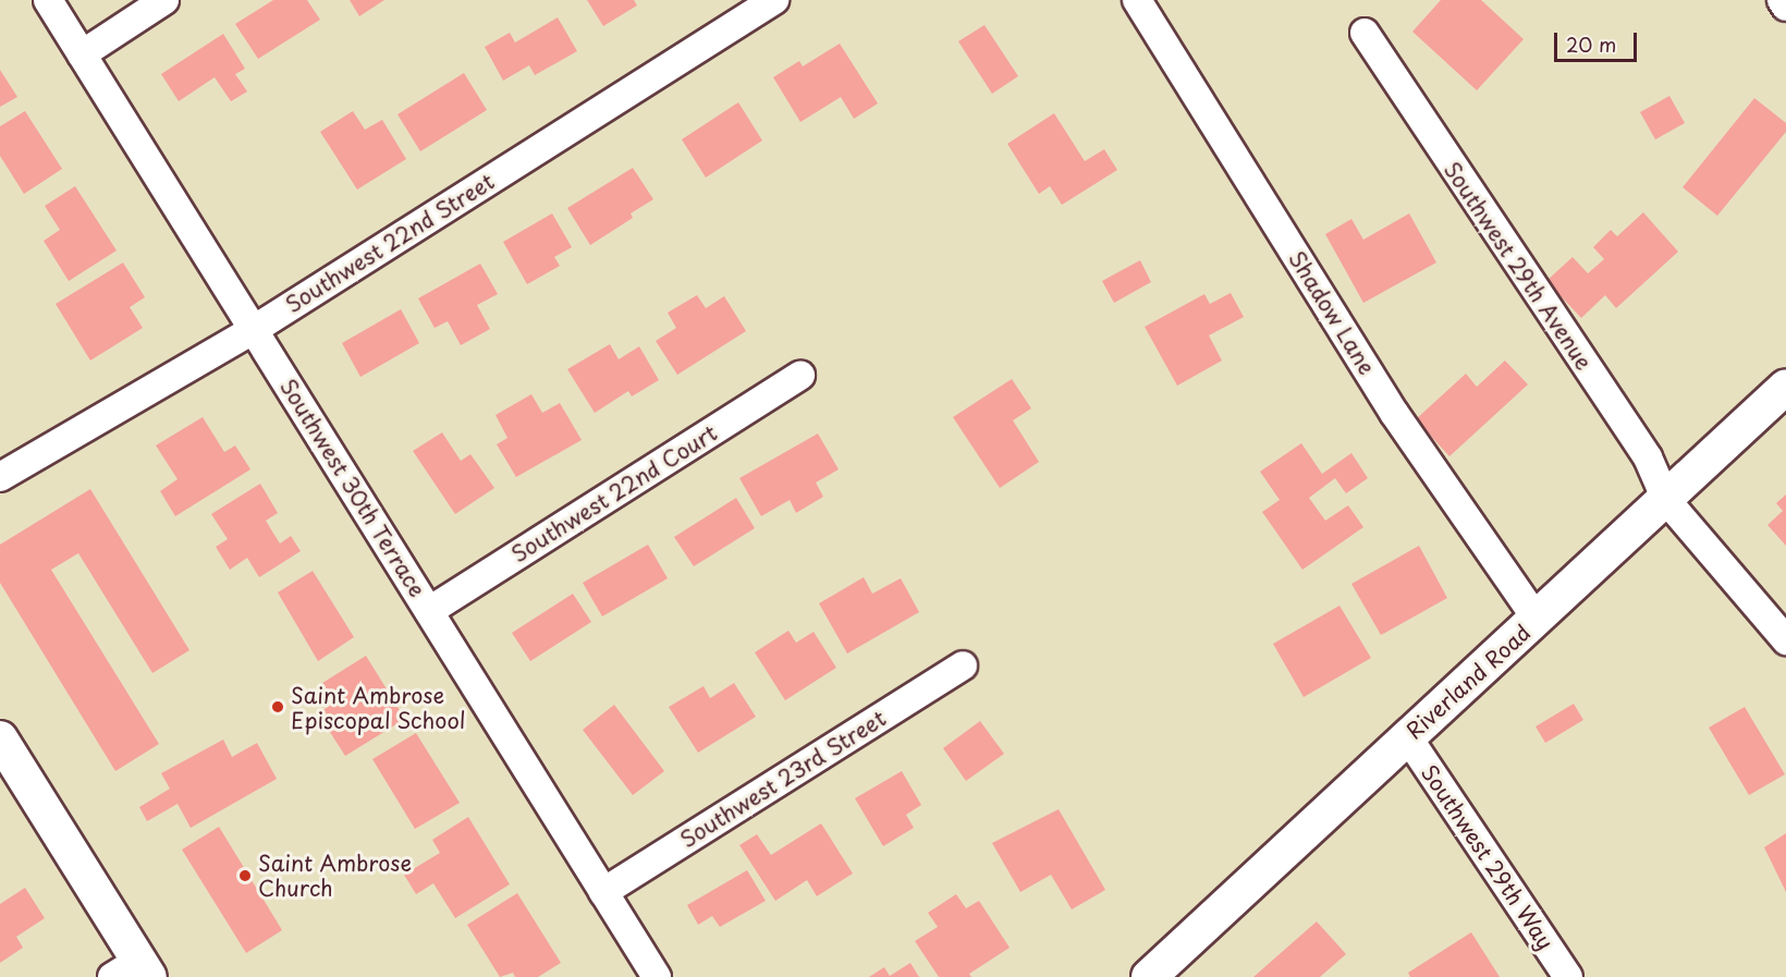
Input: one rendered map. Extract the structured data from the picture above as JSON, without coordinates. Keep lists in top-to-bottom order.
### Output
{
  "streets": {
    "street": [
      "Southwest 22nd Street",
      "Southwest 29th Avenue",
      "Shadow Lane",
      "Southwest 30th Terrace",
      "Southwest 22nd Court",
      "Riverland Road",
      "Southwest 23rd Street",
      "Southwest 29th Way"
    ]
  },
  "crossings": [
    ["Southwest 22nd Street", "Southwest 30th Terrace"],
    ["Southwest 29th Avenue", "Riverland Road"],
    ["Shadow Lane", "Riverland Road"],
    ["Southwest 30th Terrace", "Southwest 22nd Court"],
    ["Southwest 30th Terrace", "Southwest 23rd Street"],
    ["Riverland Road", "Southwest 29th Way"]
  ],
  "places": ["Saint Ambrose Episcopal School", "Saint Ambrose Church"],
  "scale_bar": "20 m"
}
